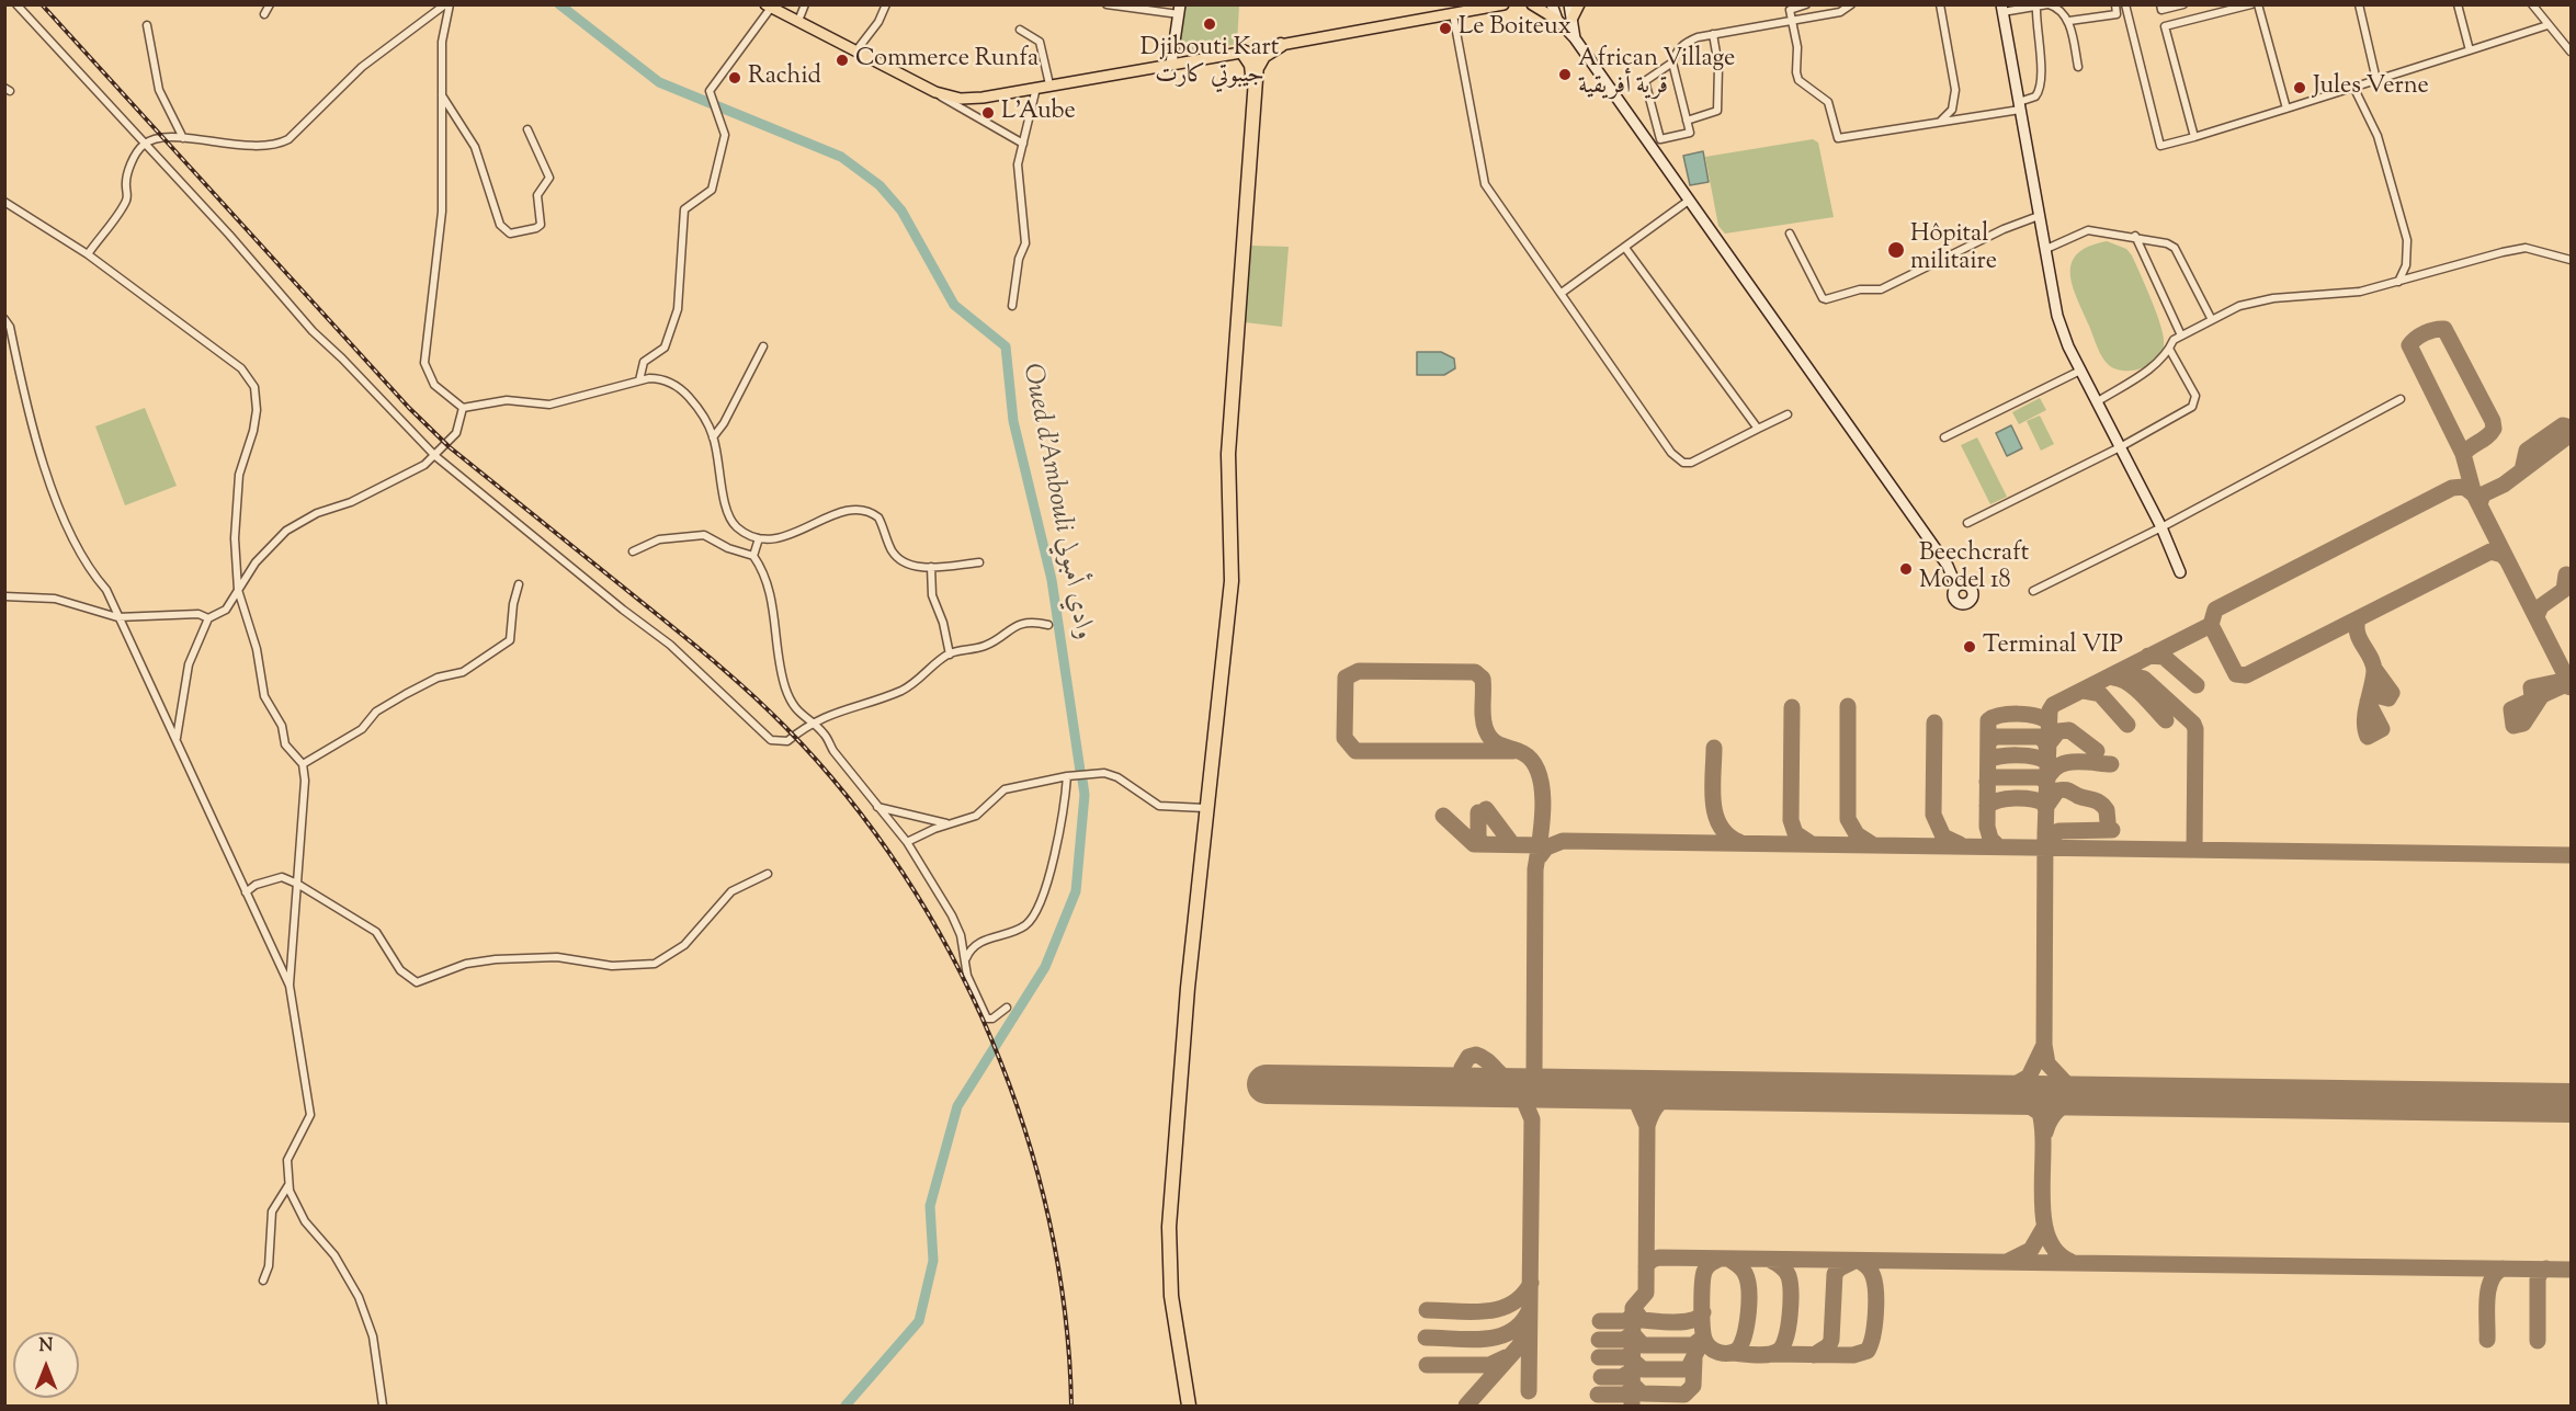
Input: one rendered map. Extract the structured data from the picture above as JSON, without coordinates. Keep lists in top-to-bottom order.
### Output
{
  "water": ["Oued d'Ambouli وادي أمبولي"],
  "places": [
    "Djibouti Kart جيبوتي كارت",
    "Le Boiteux",
    "Commerce Runfa",
    "African Village قرية أفريقية",
    "Rachid",
    "Jules Verne",
    "L'Aube",
    "Hôpital militaire",
    "Beechcraft Model 18",
    "Terminal VIP"
  ],
  "north": "top"
}
